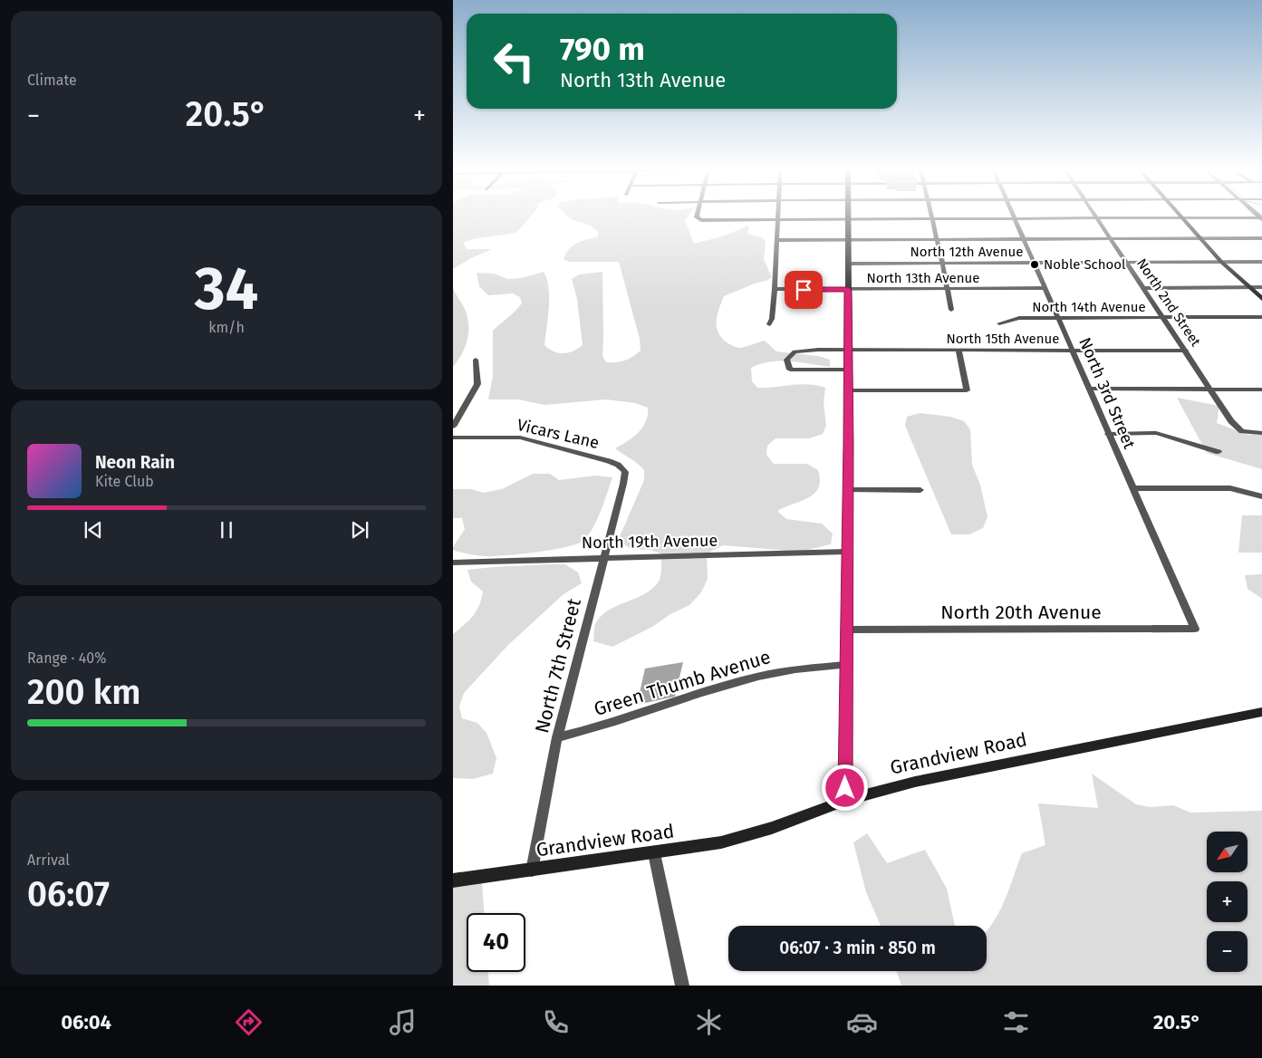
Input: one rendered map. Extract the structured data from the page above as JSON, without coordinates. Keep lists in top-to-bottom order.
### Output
{
  "streets": {
    "street": [
      "North 12th Avenue",
      "North 13th Avenue",
      "North 2nd Street",
      "North 14th Avenue",
      "North 15th Avenue",
      "North 3rd Street",
      "Vicars Lane",
      "North 19th Avenue",
      "North 20th Avenue",
      "North 7th Street",
      "Green Thumb Avenue",
      "Grandview Road"
    ]
  },
  "crossings": [
    ["North 12th Avenue", "North 2nd Street"],
    ["North 12th Avenue", "North 3rd Street"],
    ["North 13th Avenue", "North 3rd Street"],
    ["North 2nd Street", "North 14th Avenue"],
    ["North 2nd Street", "North 15th Avenue"],
    ["North 14th Avenue", "North 3rd Street"],
    ["North 15th Avenue", "North 3rd Street"],
    ["North 3rd Street", "North 20th Avenue"],
    ["Vicars Lane", "North 7th Street"],
    ["North 19th Avenue", "North 7th Street"],
    ["North 7th Street", "Green Thumb Avenue"],
    ["North 7th Street", "Grandview Road"]
  ],
  "places": ["Noble School"],
  "north": "bottom left",
  "page": {
    "tile": [
      "Climate",
      ["34", "km/h"],
      ["Range · 40%", "200 km"],
      ["Arrival", "06:07"]
    ],
    "turn": ["790 m", "North 13th Avenue"],
    "heat": ["−", "20.5°", "+"],
    "song": ["Neon Rain", "Kite Club"],
    "map_buttons": ["+", "−"],
    "limit": "40",
    "trip": "06:07 · 3 min · 850 m",
    "tabs": ["06:04", "20.5°"]
  }
}
